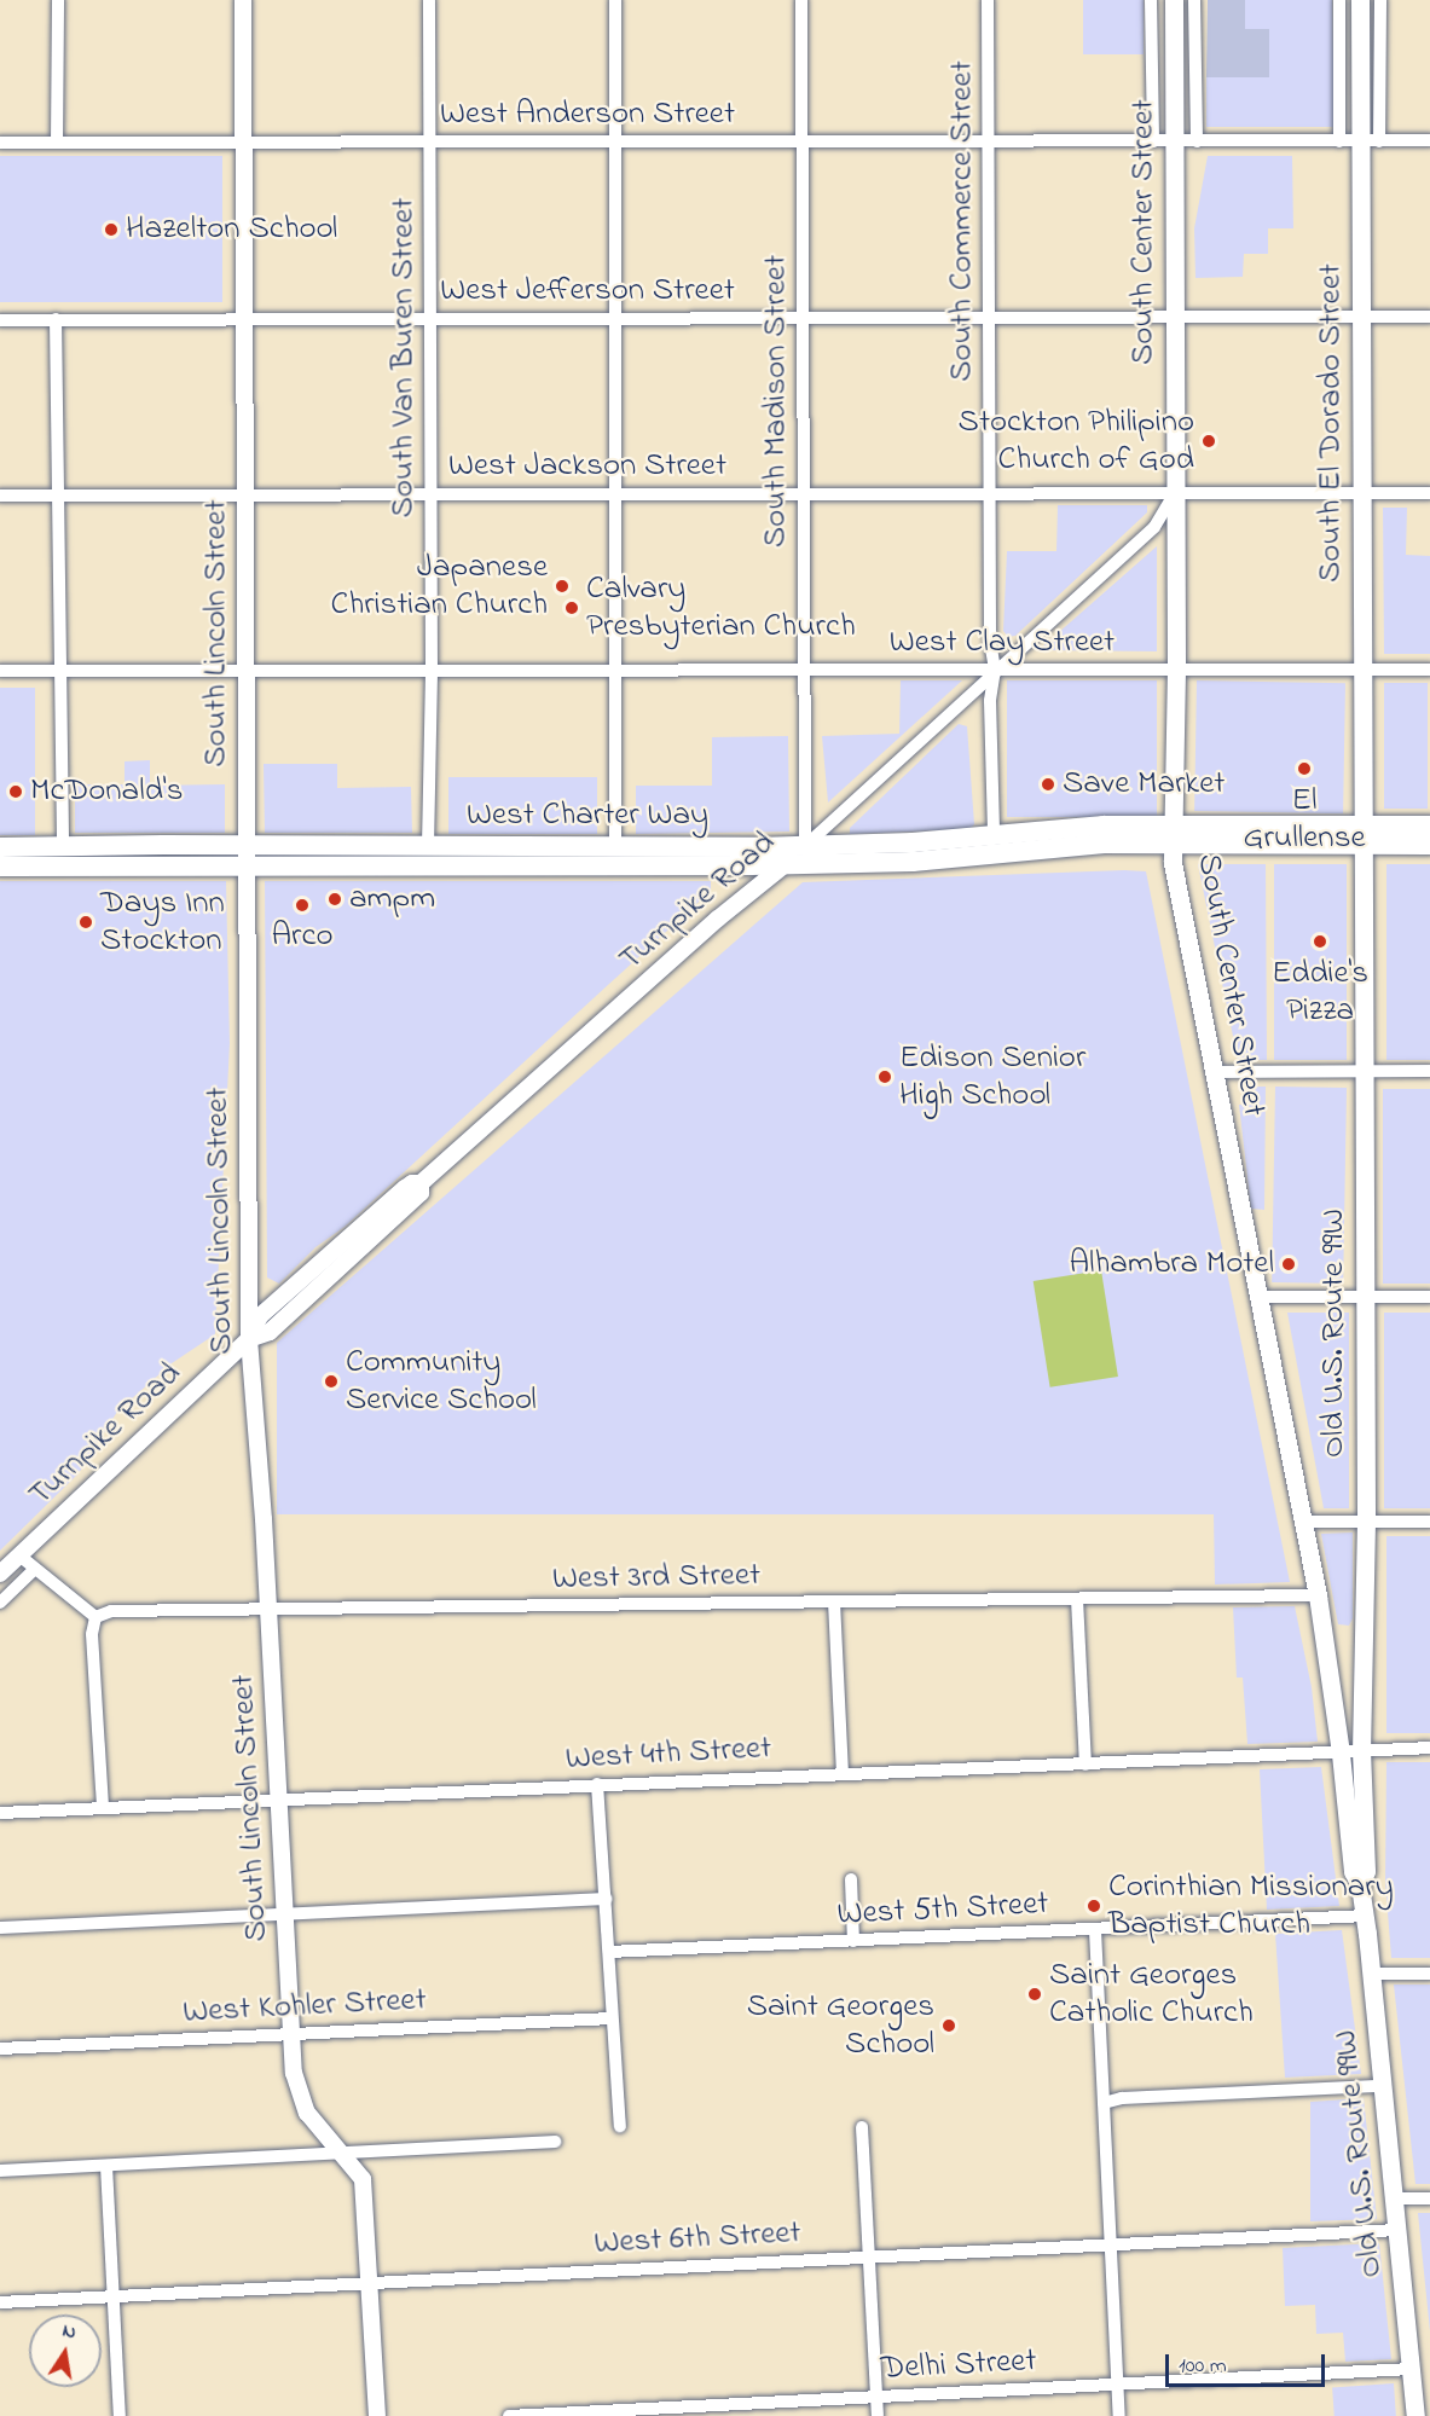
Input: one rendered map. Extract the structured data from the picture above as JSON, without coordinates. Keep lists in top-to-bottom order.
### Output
{
  "streets": {
    "main road": [
      "South Center Street",
      "South El Dorado Street",
      "West Charter Way",
      "Old U.S. Route 99W"
    ],
    "street": [
      "West Anderson Street",
      "South Commerce Street",
      "West Jefferson Street",
      "South Van Buren Street",
      "South Madison Street",
      "West Jackson Street",
      "South Lincoln Street",
      "West Clay Street",
      "Turnpike Road",
      "West 3rd Street",
      "West 4th Street",
      "West 5th Street",
      "West Kohler Street",
      "West 6th Street",
      "Delhi Street"
    ]
  },
  "crossings": [
    ["West Anderson Street", "South Commerce Street"],
    ["West Anderson Street", "South Center Street"],
    ["West Anderson Street", "South Van Buren Street"],
    ["West Anderson Street", "South Madison Street"],
    ["West Anderson Street", "South El Dorado Street"],
    ["West Anderson Street", "South Lincoln Street"],
    ["South Commerce Street", "West Jefferson Street"],
    ["South Commerce Street", "West Jackson Street"],
    ["South Commerce Street", "West Clay Street"],
    ["South Commerce Street", "West Charter Way"],
    ["South Commerce Street", "Turnpike Road"],
    ["South Center Street", "West Jefferson Street"],
    ["South Center Street", "West Jackson Street"],
    ["South Center Street", "West Clay Street"],
    ["South Center Street", "West Charter Way"],
    ["South Center Street", "Turnpike Road"],
    ["South Center Street", "Old U.S. Route 99W"],
    ["South Center Street", "West 3rd Street"],
    ["South Center Street", "West 4th Street"],
    ["West Jefferson Street", "South Van Buren Street"],
    ["West Jefferson Street", "South Madison Street"],
    ["West Jefferson Street", "South El Dorado Street"],
    ["West Jefferson Street", "South Lincoln Street"],
    ["South Van Buren Street", "West Jackson Street"],
    ["South Van Buren Street", "West Clay Street"],
    ["South Van Buren Street", "West Charter Way"],
    ["South Madison Street", "West Jackson Street"],
    ["South Madison Street", "West Clay Street"],
    ["South Madison Street", "West Charter Way"],
    ["South Madison Street", "Turnpike Road"],
    ["South El Dorado Street", "West Jackson Street"],
    ["South El Dorado Street", "West Clay Street"],
    ["South El Dorado Street", "Old U.S. Route 99W"],
    ["West Jackson Street", "South Lincoln Street"],
    ["West Jackson Street", "Turnpike Road"],
    ["South Lincoln Street", "West Clay Street"],
    ["South Lincoln Street", "West Charter Way"],
    ["South Lincoln Street", "Turnpike Road"],
    ["South Lincoln Street", "West 3rd Street"],
    ["South Lincoln Street", "West 4th Street"],
    ["South Lincoln Street", "West Kohler Street"],
    ["South Lincoln Street", "West 6th Street"],
    ["West Clay Street", "Turnpike Road"],
    ["West Charter Way", "Turnpike Road"],
    ["Old U.S. Route 99W", "West 4th Street"],
    ["Old U.S. Route 99W", "West 5th Street"],
    ["Old U.S. Route 99W", "West 6th Street"],
    ["Old U.S. Route 99W", "Delhi Street"]
  ],
  "places": [
    "Hazelton School",
    "Stockton Philipino Church of God",
    "Japanese Christian Church",
    "Calvary Presbyterian Church",
    "El Grullense",
    "Save Market",
    "McDonald's",
    "ampm",
    "Arco",
    "Days Inn Stockton",
    "Eddie's Pizza",
    "Edison Senior High School",
    "Alhambra Motel",
    "Community Service School",
    "Corinthian Missionary Baptist Church",
    "Saint Georges Catholic Church",
    "Saint Georges School"
  ],
  "scale_bar": "100 m",
  "north": "top"
}
